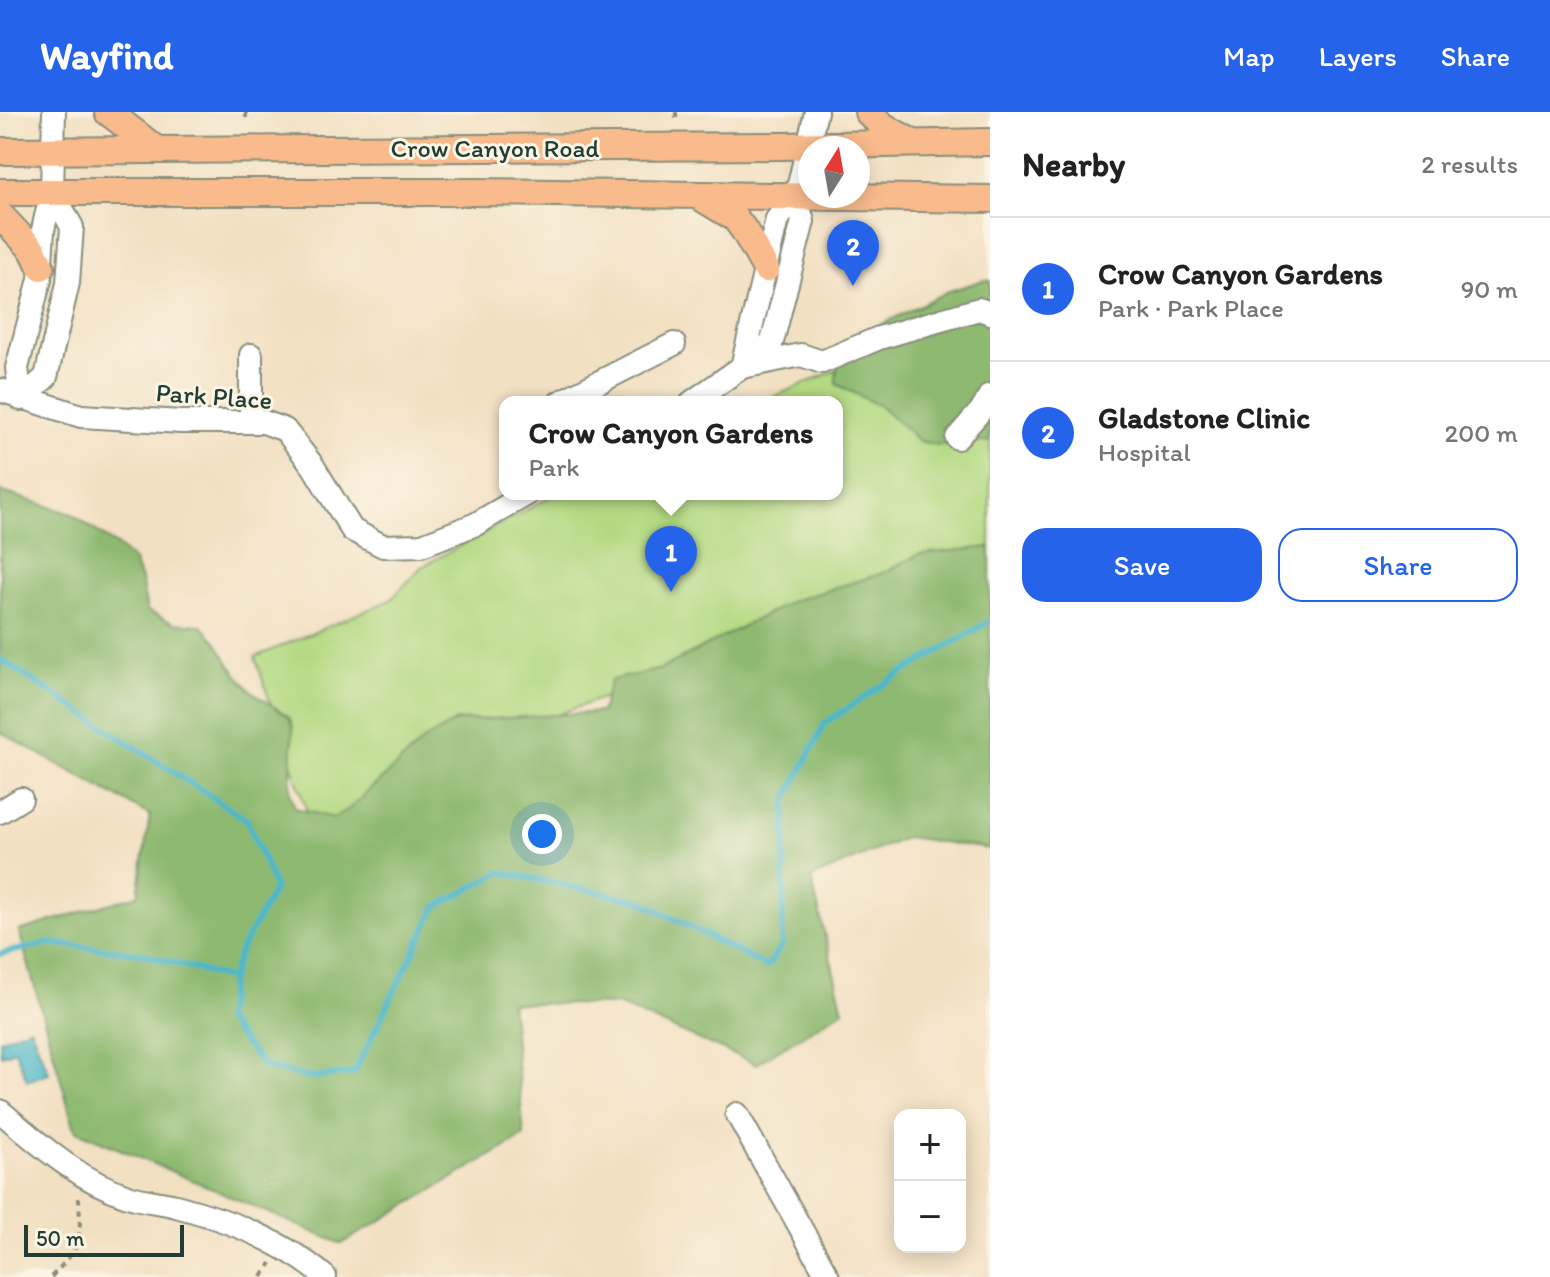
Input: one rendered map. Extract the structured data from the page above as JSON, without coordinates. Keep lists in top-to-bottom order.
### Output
{
  "streets": {
    "main road": ["Crow Canyon Road"],
    "street": ["Park Place"]
  },
  "scale_bar": "50 m",
  "north": "top",
  "page": {
    "header": "Wayfind",
    "nav": ["Map", "Layers", "Share"],
    "heading": ["Nearby", "2 results"],
    "list": [
      {
        "mark": "1",
        "name": "Crow Canyon Gardens",
        "note": "Park · Park Place",
        "value": "90 m"
      },
      {
        "mark": "2",
        "name": "Gladstone Clinic",
        "note": "Hospital",
        "value": "200 m"
      }
    ],
    "pins": ["2", "1"],
    "popup": ["Crow Canyon Gardens", "Park"],
    "buttons": ["Save", "Share"],
    "map_buttons": ["+", "−"],
    "scale": "50 m"
  }
}
